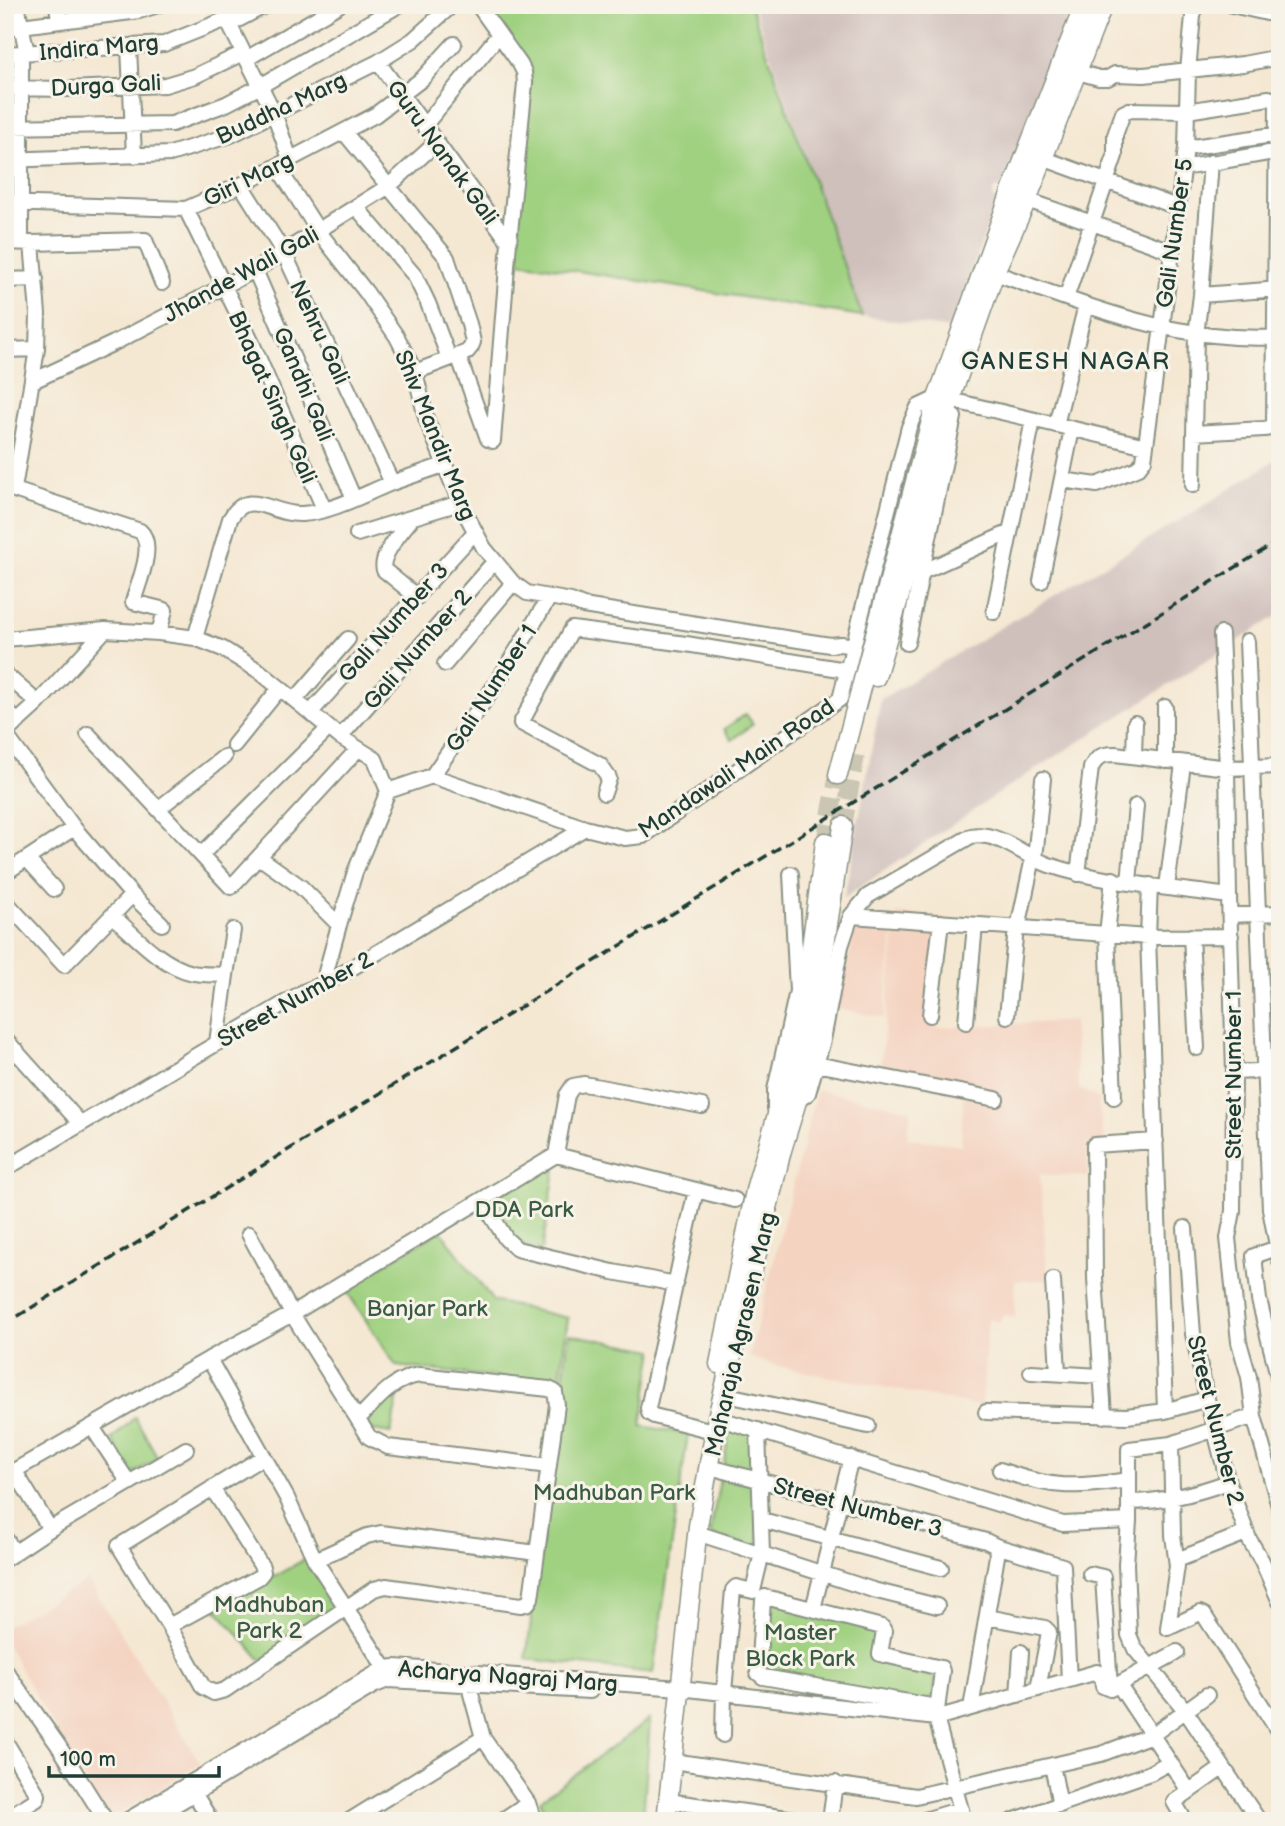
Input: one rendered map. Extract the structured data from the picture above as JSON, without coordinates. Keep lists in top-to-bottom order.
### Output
{
  "streets": {
    "main road": ["Maharaja Agrasen Marg"],
    "street": [
      "Indira Marg",
      "Durga Gali",
      "Buddha Marg",
      "Guru Nanak Gali",
      "Giri Marg",
      "Gali Number 5",
      "Jhande Wali Gali",
      "Nehru Gali",
      "Gandhi Gali",
      "Bhagat Singh Gali",
      "Shiv Mandir Marg",
      "Gali Number 3",
      "Gali Number 2",
      "Gali Number 1",
      "Mandawali Main Road",
      "Street Number 2",
      "Street Number 1",
      "Street Number 3",
      "Acharya Nagraj Marg"
    ]
  },
  "crossings": [
    ["Indira Marg", "Shiv Mandir Marg"],
    ["Durga Gali", "Shiv Mandir Marg"],
    ["Buddha Marg", "Guru Nanak Gali"],
    ["Buddha Marg", "Shiv Mandir Marg"],
    ["Guru Nanak Gali", "Giri Marg"],
    ["Guru Nanak Gali", "Jhande Wali Gali"],
    ["Giri Marg", "Nehru Gali"],
    ["Giri Marg", "Bhagat Singh Gali"],
    ["Giri Marg", "Shiv Mandir Marg"],
    ["Jhande Wali Gali", "Nehru Gali"],
    ["Jhande Wali Gali", "Gandhi Gali"],
    ["Jhande Wali Gali", "Bhagat Singh Gali"],
    ["Jhande Wali Gali", "Shiv Mandir Marg"],
    ["Shiv Mandir Marg", "Gali Number 3"],
    ["Shiv Mandir Marg", "Gali Number 2"],
    ["Shiv Mandir Marg", "Gali Number 1"],
    ["Shiv Mandir Marg", "Mandawali Main Road"],
    ["Gali Number 1", "Mandawali Main Road"],
    ["Mandawali Main Road", "Street Number 2"],
    ["Maharaja Agrasen Marg", "Street Number 3"],
    ["Maharaja Agrasen Marg", "Acharya Nagraj Marg"]
  ],
  "districts": ["GANESH NAGAR"],
  "parks": [
    "DDA Park",
    "Banjar Park",
    "Madhuban Park",
    "Madhuban Park 2",
    "Master Block Park"
  ],
  "scale_bar": "100 m"
}
